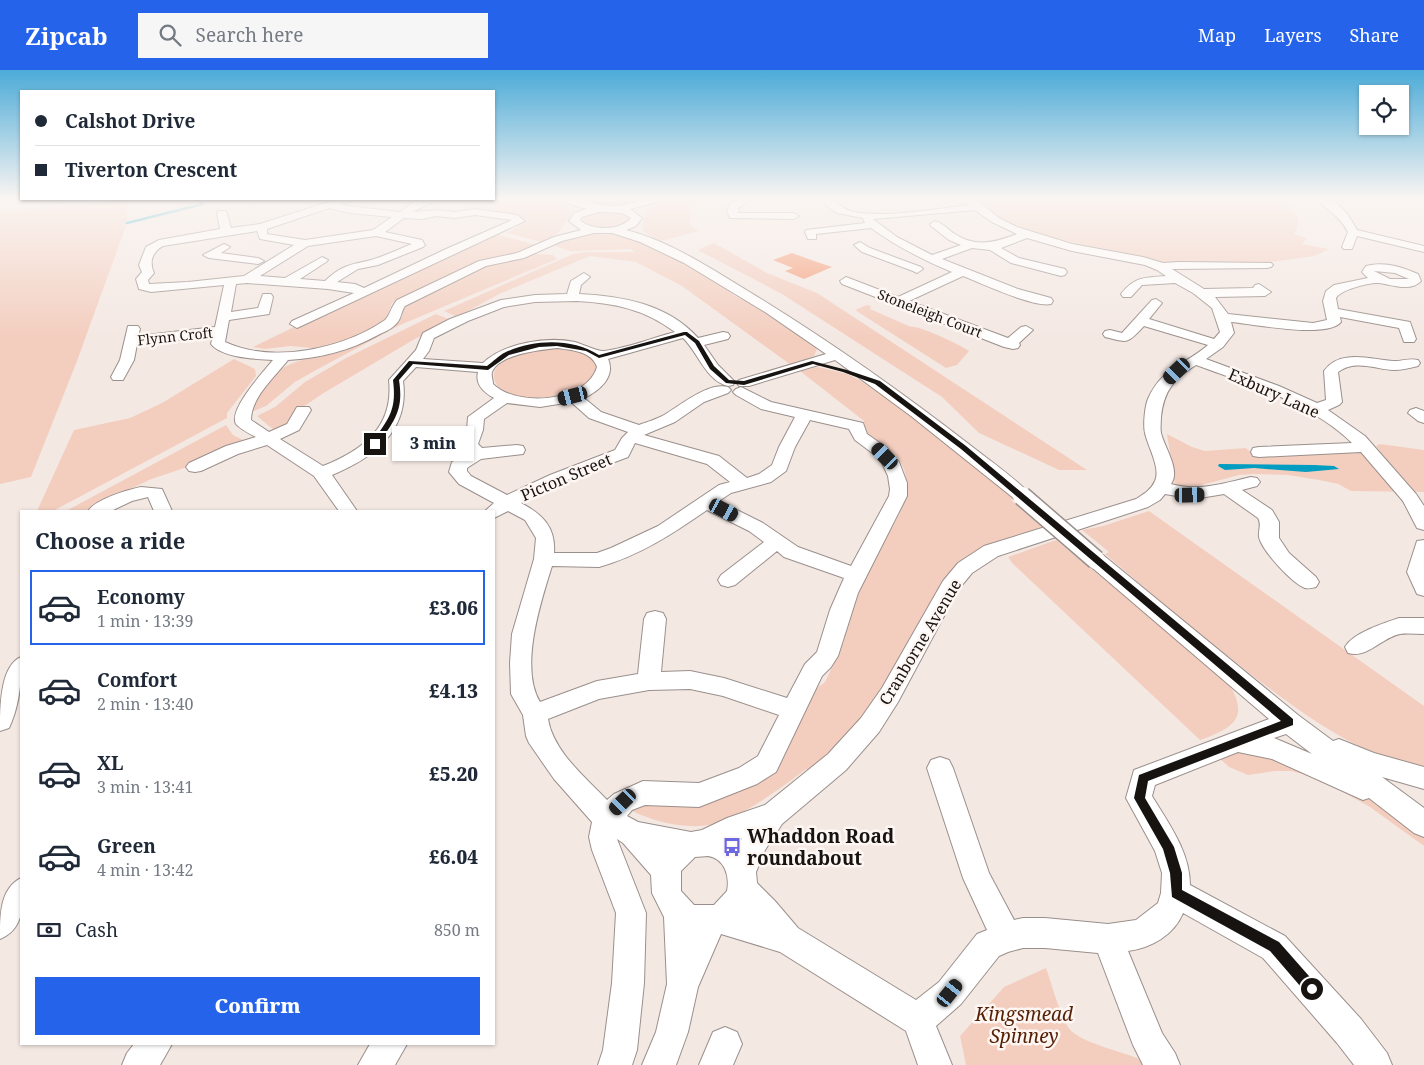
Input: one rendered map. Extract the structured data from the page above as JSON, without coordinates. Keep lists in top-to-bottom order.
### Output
{
  "streets": {
    "street": [
      "Stoneleigh Court",
      "Flynn Croft",
      "Exbury Lane",
      "Picton Street",
      "Cranborne Avenue"
    ]
  },
  "parks": ["Kingsmead Spinney"],
  "places": {
    "bus stop": ["Whaddon Road roundabout"]
  },
  "page": {
    "header": "Zipcab",
    "search": "Search here",
    "nav": ["Map", "Layers", "Share"],
    "banner": ["Calshot Drive", "Tiverton Crescent"],
    "bubble": "3 min",
    "heading": "Choose a ride",
    "list": [
      {
        "name": "Economy",
        "note": "1 min · 13:39",
        "value": "£3.06"
      },
      {
        "name": "Comfort",
        "note": "2 min · 13:40",
        "value": "£4.13"
      },
      {
        "name": "XL",
        "note": "3 min · 13:41",
        "value": "£5.20"
      },
      {
        "name": "Green",
        "note": "4 min · 13:42",
        "value": "£6.04"
      }
    ],
    "pay": ["Cash", "850 m"],
    "buttons": "Confirm"
  }
}
